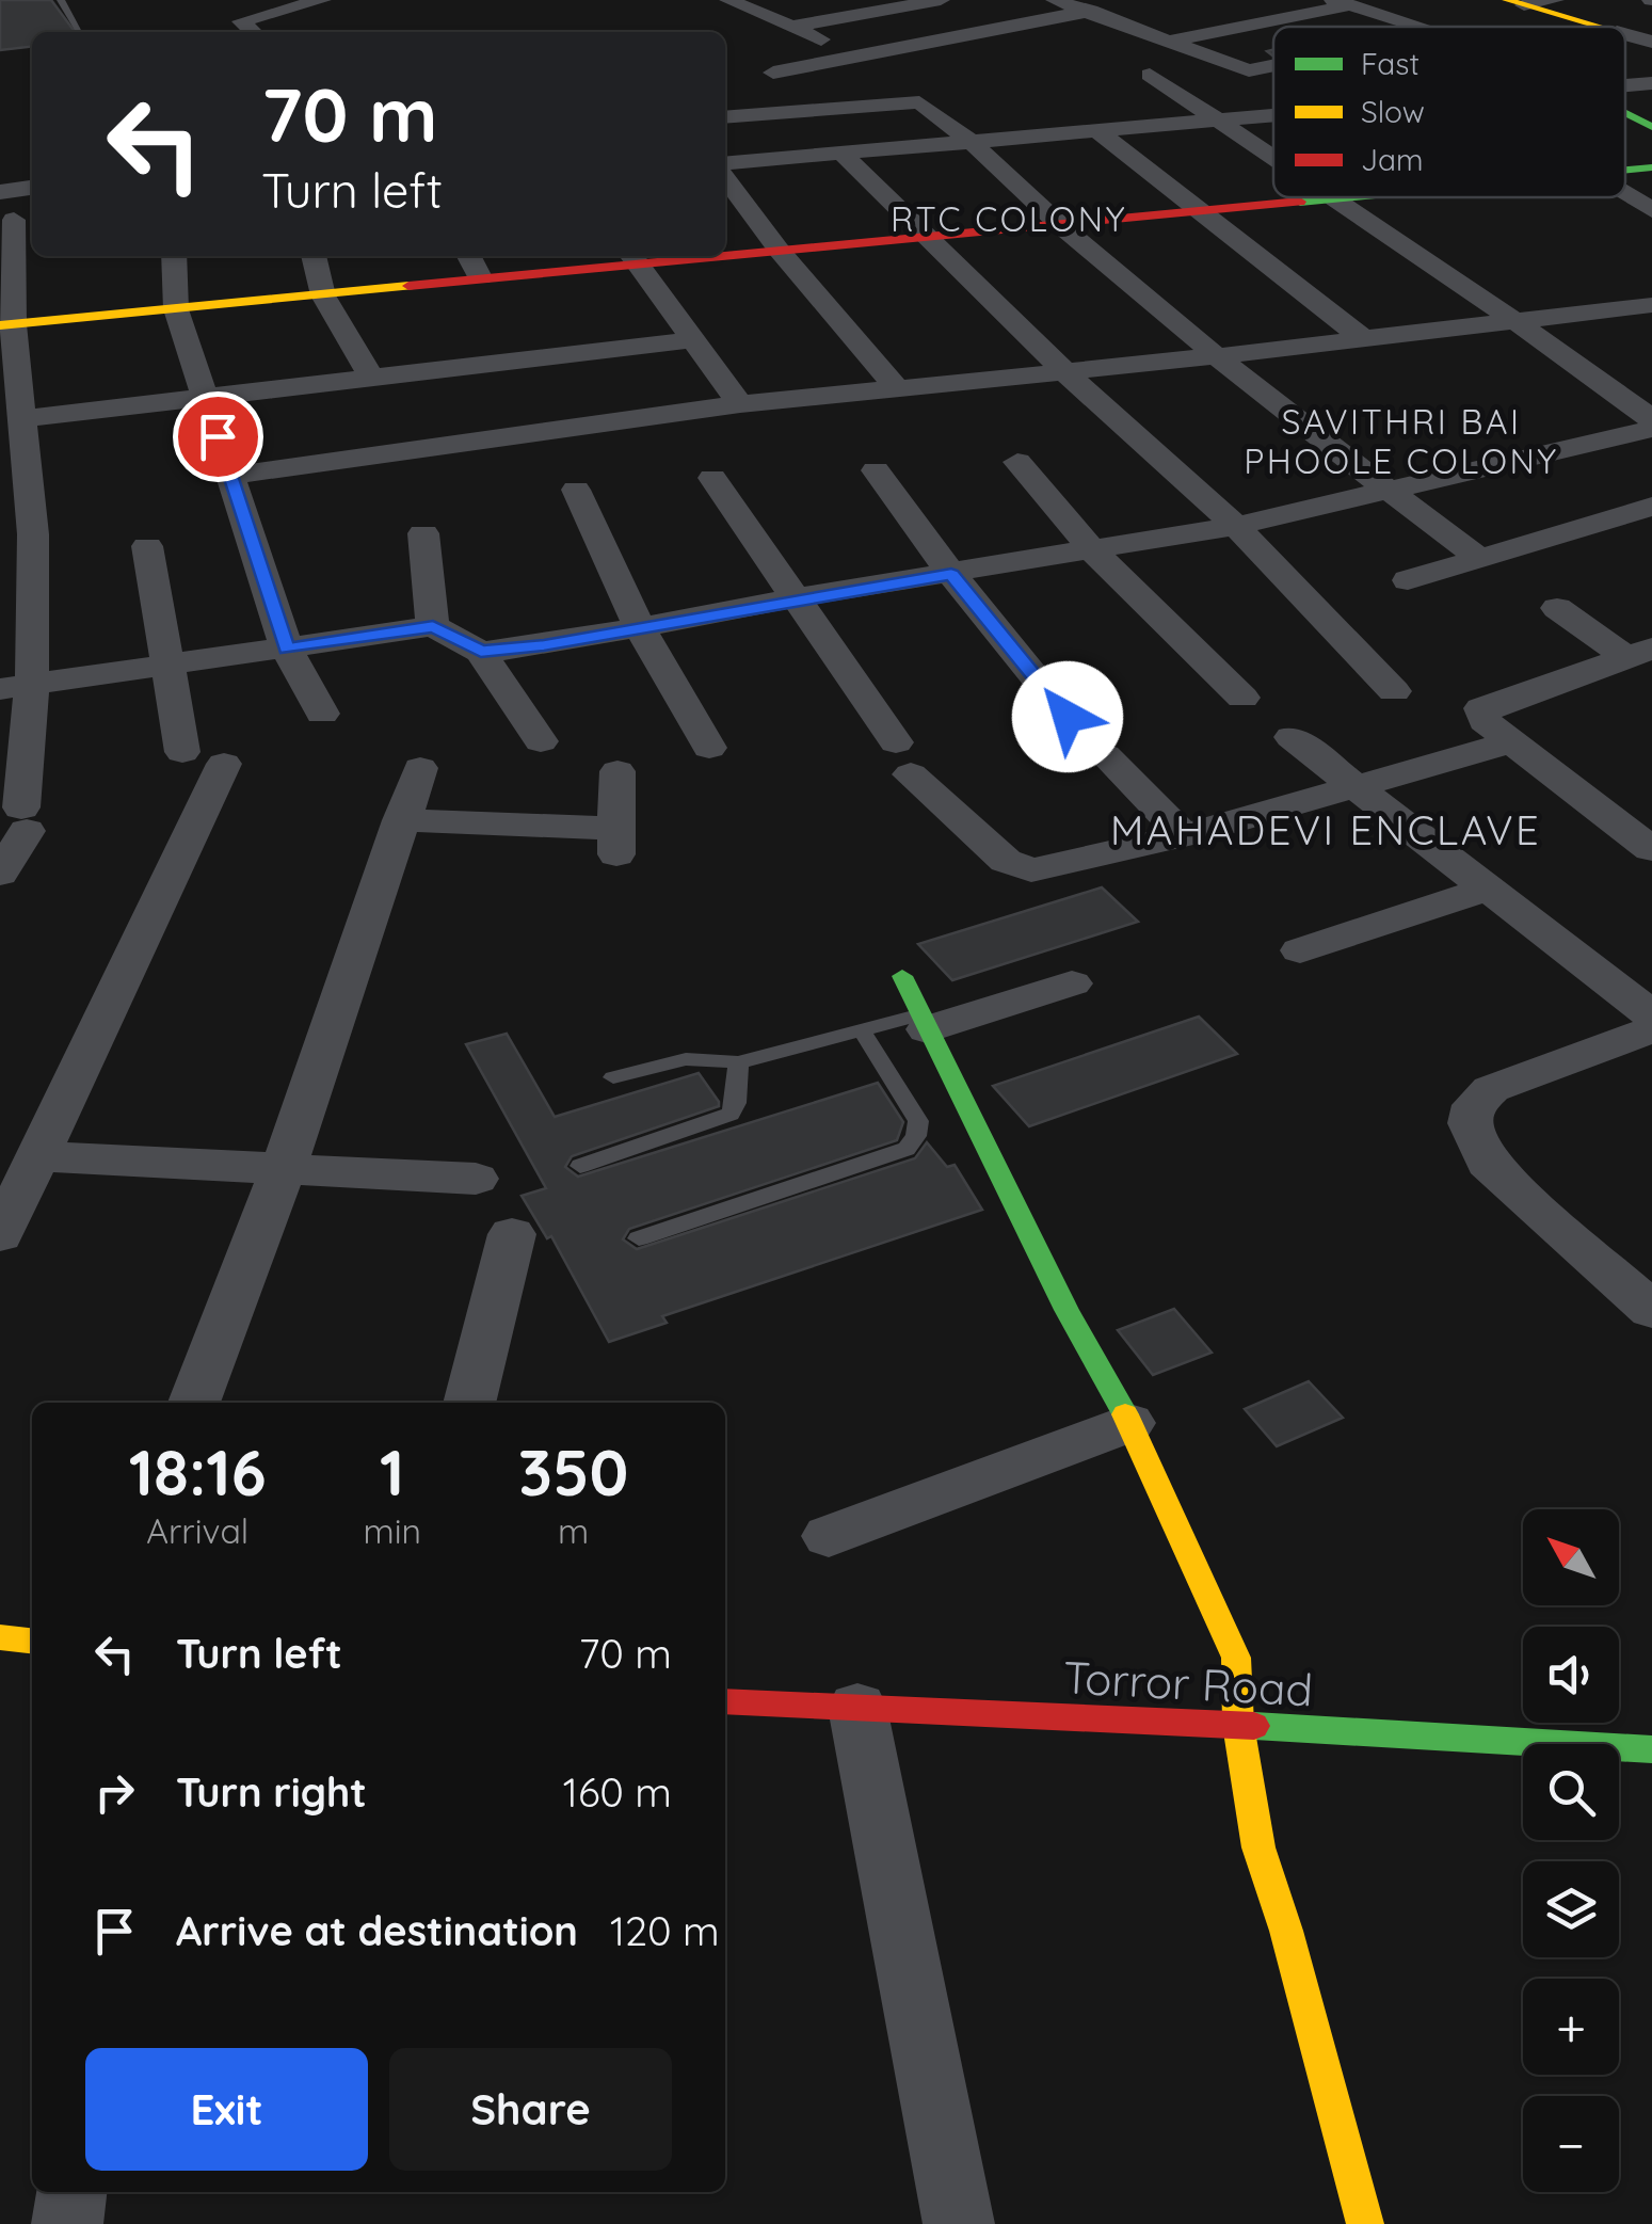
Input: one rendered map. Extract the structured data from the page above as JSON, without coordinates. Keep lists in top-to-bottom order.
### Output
{
  "streets": {
    "street": ["Torror Road"]
  },
  "districts": ["RTC COLONY", "SAVITHRI BAI PHOOLE COLONY", "MAHADEVI ENCLAVE"],
  "legend": ["Fast", "Slow", "Jam"],
  "north": "top left",
  "page": {
    "turn": ["70 m", "Turn left"],
    "eta": [
      "18:16",
      "Arrival",
      "1",
      "min",
      "350",
      "m"
    ],
    "map_buttons": ["+", "−"],
    "list": [
      {
        "name": "Turn left",
        "value": "70 m"
      },
      {
        "name": "Turn right",
        "value": "160 m"
      },
      {
        "name": "Arrive at destination",
        "value": "120 m"
      }
    ],
    "buttons": ["Exit", "Share"]
  }
}
